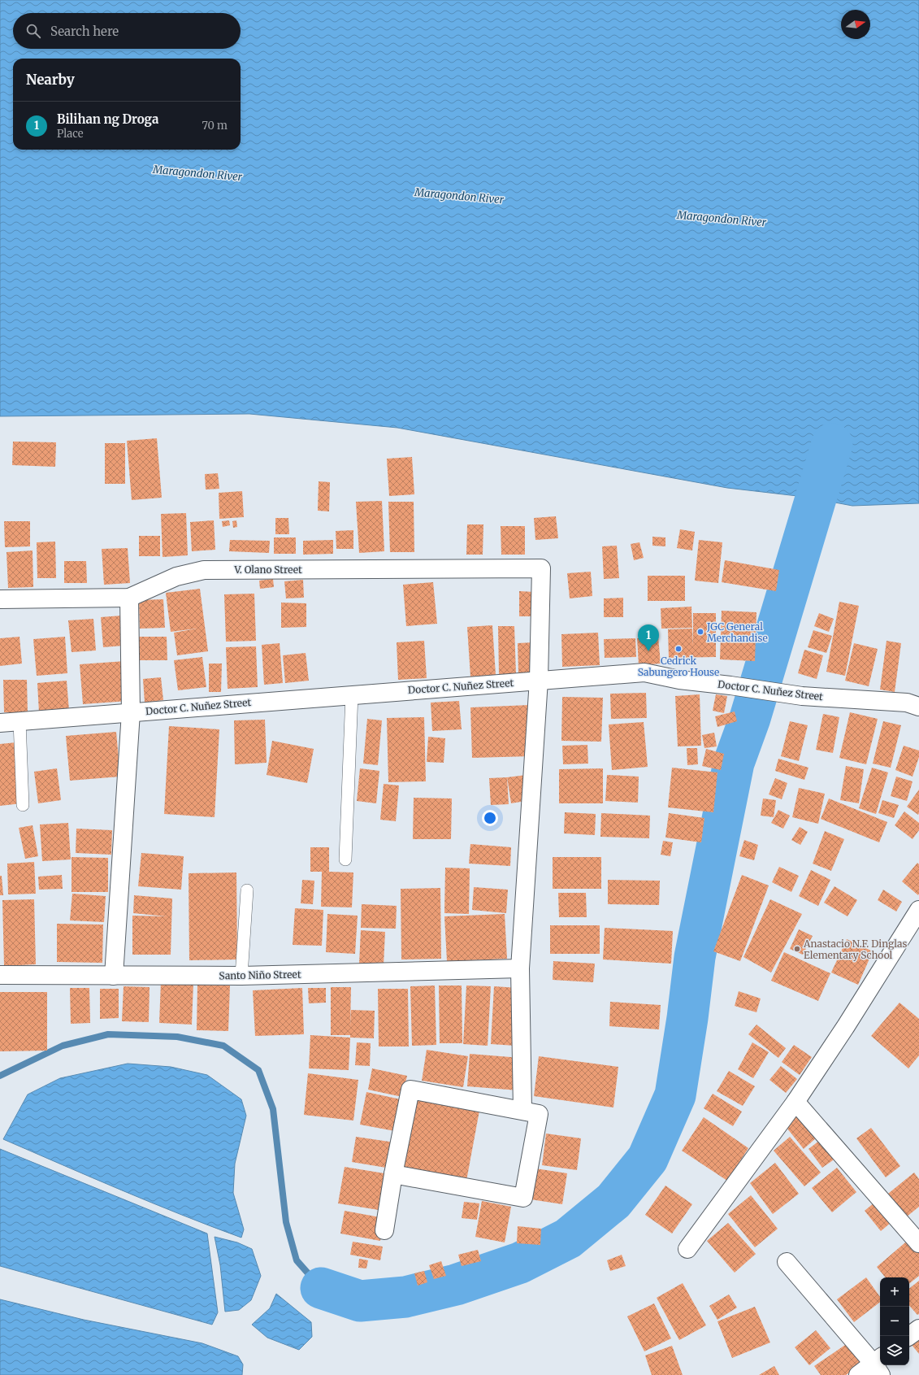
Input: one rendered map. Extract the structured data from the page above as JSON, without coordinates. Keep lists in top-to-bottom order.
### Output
{
  "streets": {
    "street": ["V. Olano Street", "Doctor C. Nuñez Street", "Santo Niño Street"]
  },
  "crossings": [
    ["V. Olano Street", "Doctor C. Nuñez Street"]
  ],
  "water": ["Maragondon River"],
  "places": ["JGC General Merchandise", "Cedrick Sabungero House", "Anastacio N.F. Dinglas Elementary School"],
  "north": "right",
  "page": {
    "search": "Search here",
    "heading": "Nearby",
    "list": [
      {
        "mark": "1",
        "name": "Bilihan ng Droga",
        "note": "Place",
        "value": "70 m"
      }
    ],
    "pins": "1",
    "map_buttons": ["+", "−"]
  }
}
